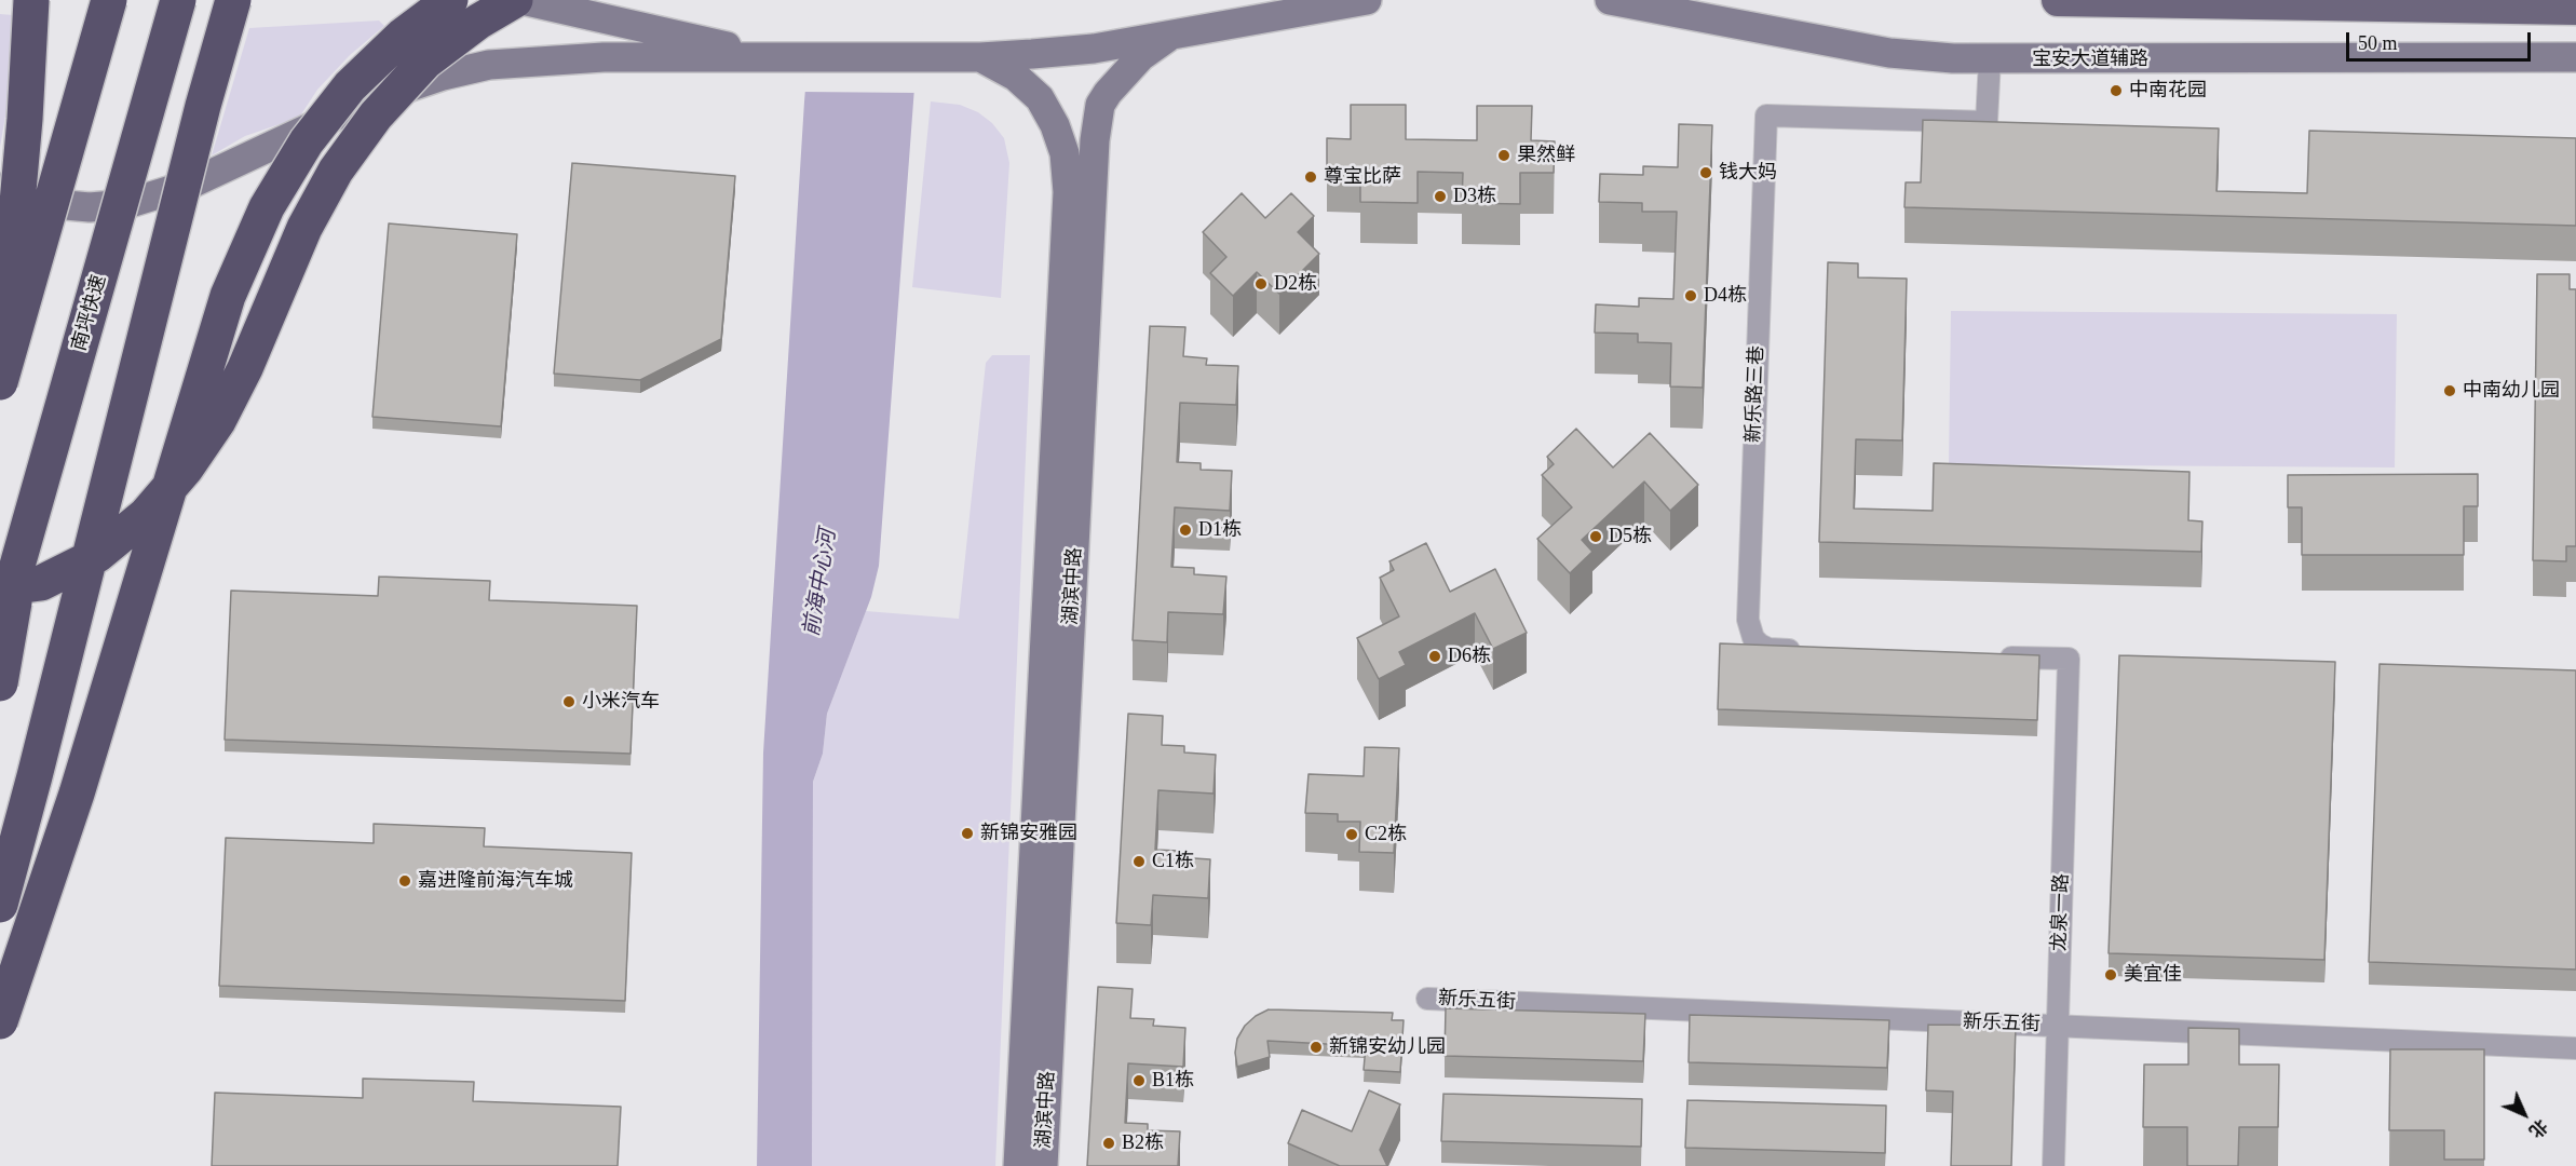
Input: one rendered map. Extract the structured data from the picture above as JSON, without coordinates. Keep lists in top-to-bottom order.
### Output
{
  "streets": {
    "highway": ["南坪快速"],
    "main road": ["宝安大道辅路", "湖滨中路"],
    "street": ["新乐路三巷", "龙泉一路", "新乐五街"]
  },
  "crossings": [
    ["宝安大道辅路", "新乐路三巷"],
    ["龙泉一路", "新乐五街"]
  ],
  "water": ["前海中心河"],
  "places": [
    "中南花园",
    "果然鲜",
    "钱大妈",
    "尊宝比萨",
    "D3栋",
    "D2栋",
    "D4栋",
    "中南幼儿园",
    "D1栋",
    "D5栋",
    "D6栋",
    "小米汽车",
    "新锦安雅园",
    "C2栋",
    "C1栋",
    "嘉进隆前海汽车城",
    "美宜佳",
    "新锦安幼儿园",
    "B1栋",
    "B2栋"
  ],
  "scale_bar": "50 m",
  "north": "bottom right"
}
